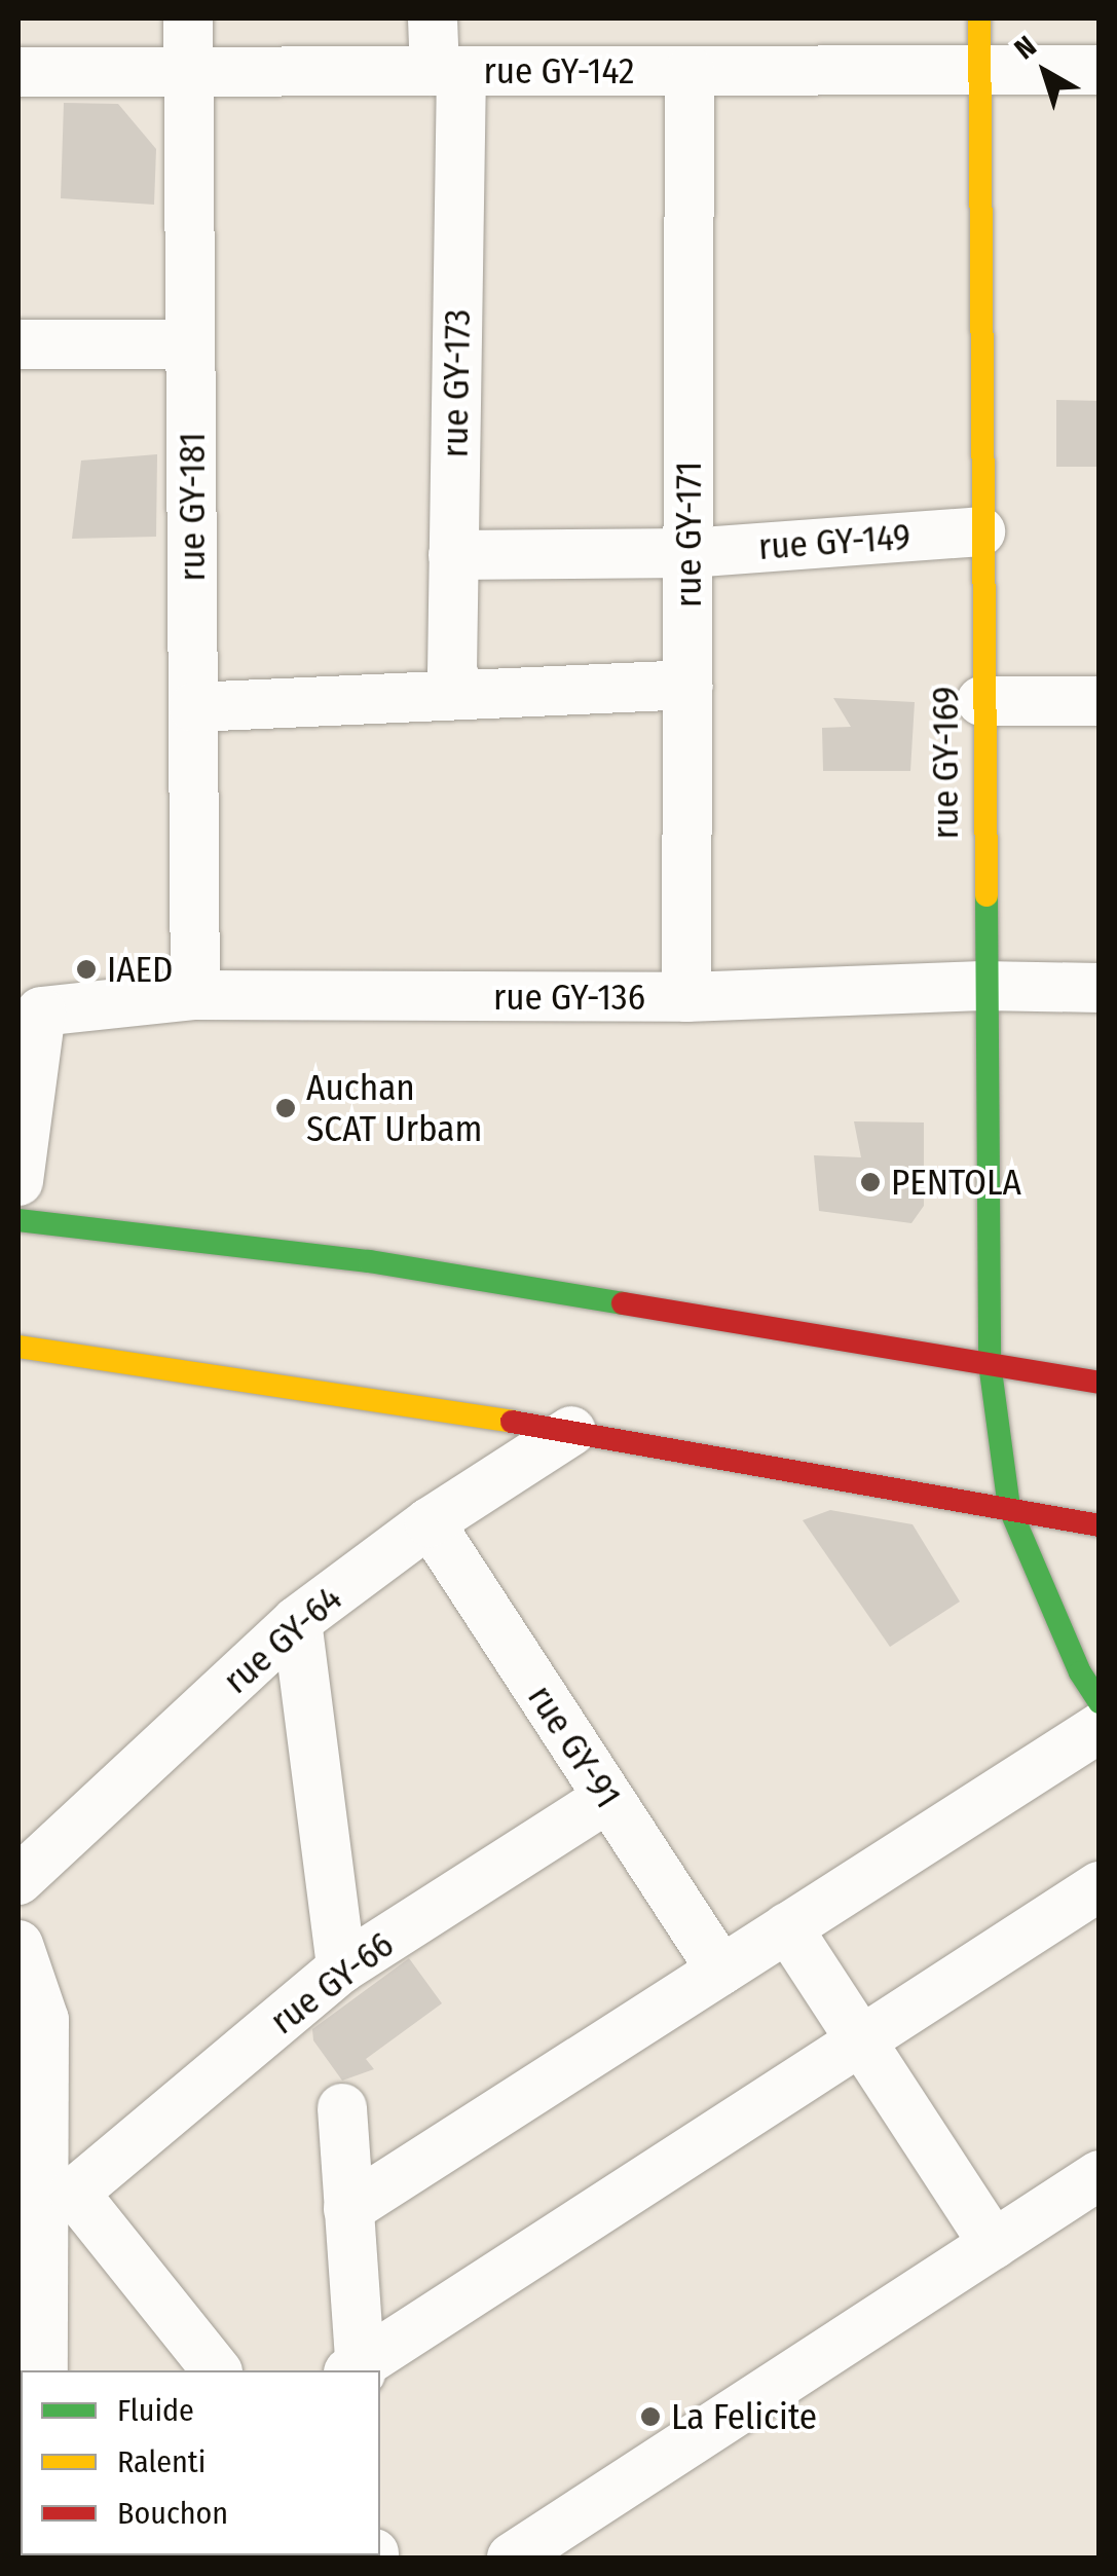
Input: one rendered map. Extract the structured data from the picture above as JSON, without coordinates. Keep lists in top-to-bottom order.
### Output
{
  "streets": {
    "main road": ["rue GY-169"],
    "street": [
      "rue GY-142",
      "rue GY-173",
      "rue GY-181",
      "rue GY-171",
      "rue GY-149",
      "rue GY-136",
      "rue GY-64",
      "rue GY-91",
      "rue GY-66"
    ]
  },
  "crossings": [
    ["rue GY-142", "rue GY-173"],
    ["rue GY-142", "rue GY-181"],
    ["rue GY-142", "rue GY-171"],
    ["rue GY-142", "rue GY-169"],
    ["rue GY-173", "rue GY-149"],
    ["rue GY-181", "rue GY-136"],
    ["rue GY-171", "rue GY-149"],
    ["rue GY-171", "rue GY-136"],
    ["rue GY-149", "rue GY-169"],
    ["rue GY-169", "rue GY-136"],
    ["rue GY-64", "rue GY-91"],
    ["rue GY-91", "rue GY-66"]
  ],
  "places": [
    "IAED",
    "Auchan SCAT Urbam",
    "PENTOLA",
    "La Felicite"
  ],
  "legend": ["Fluide", "Ralenti", "Bouchon"],
  "north": "top left"
}
